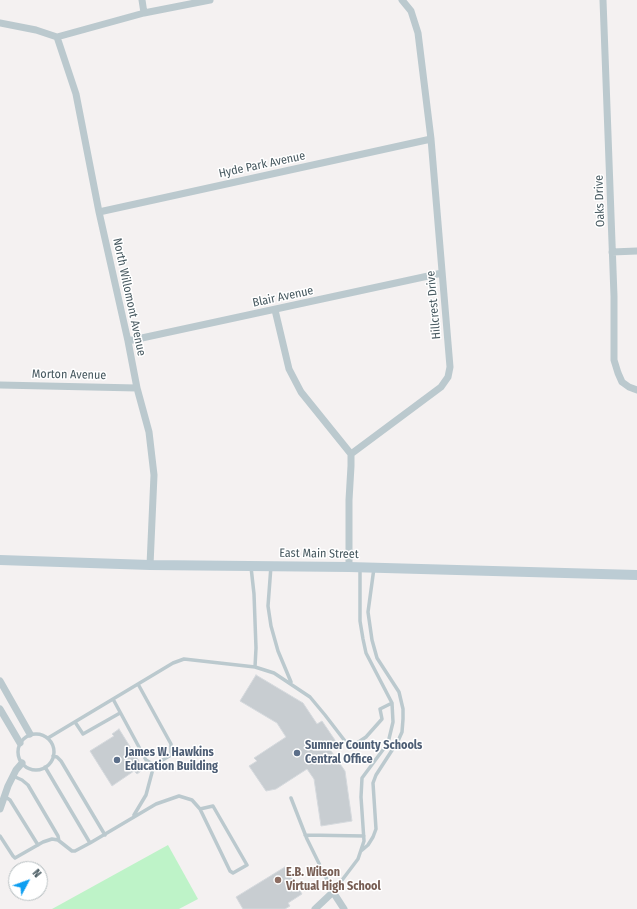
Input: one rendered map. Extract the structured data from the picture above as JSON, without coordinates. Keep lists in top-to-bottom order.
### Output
{
  "streets": {
    "street": [
      "Hyde Park Avenue",
      "Oaks Drive",
      "North Willomont Avenue",
      "Blair Avenue",
      "Hillcrest Drive",
      "Morton Avenue",
      "East Main Street"
    ]
  },
  "crossings": [
    ["Hyde Park Avenue", "North Willomont Avenue"],
    ["Hyde Park Avenue", "Hillcrest Drive"],
    ["North Willomont Avenue", "Blair Avenue"],
    ["North Willomont Avenue", "Morton Avenue"],
    ["North Willomont Avenue", "East Main Street"],
    ["Blair Avenue", "Hillcrest Drive"]
  ],
  "places": ["Sumner County Schools Central Office", "James W. Hawkins Education Building", "E.B. Wilson Virtual High School"],
  "north": "top right"
}
